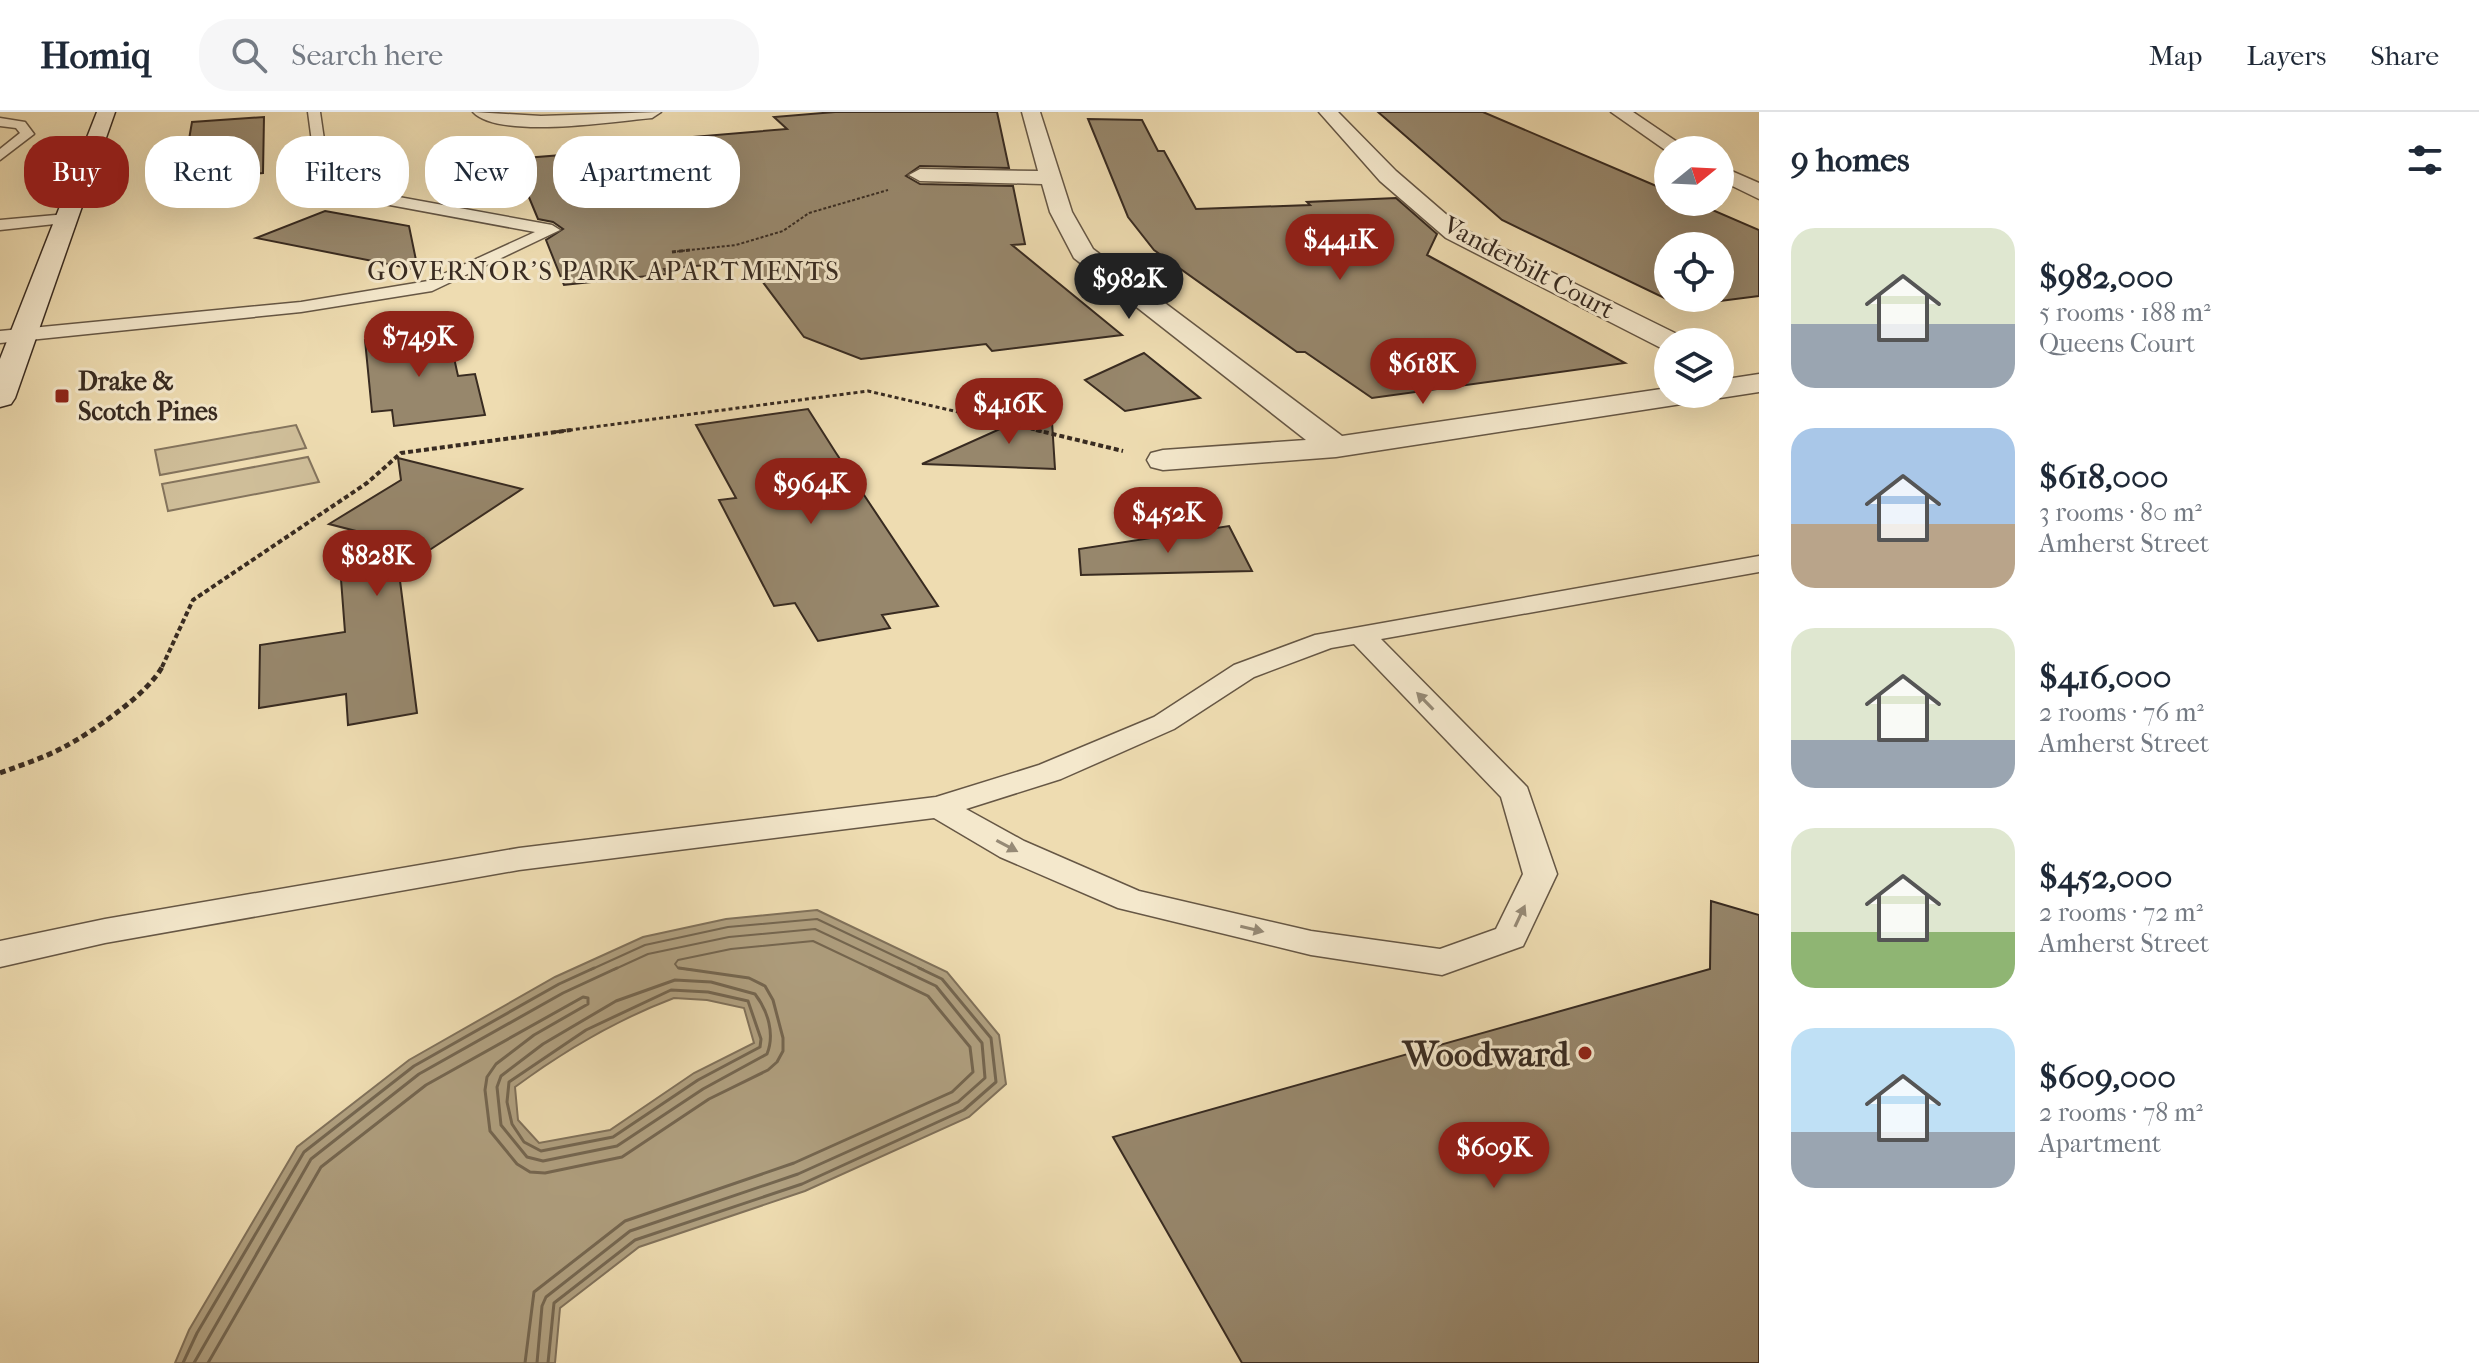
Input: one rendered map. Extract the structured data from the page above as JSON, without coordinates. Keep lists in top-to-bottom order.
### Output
{
  "streets": {
    "street": ["Vanderbilt Court"]
  },
  "districts": ["GOVERNOR'S PARK APARTMENTS"],
  "places": {
    "transit": ["Drake & Scotch Pines"],
    "other": ["Woodward"]
  },
  "north": "right",
  "page": {
    "header": "Homiq",
    "search": "Search here",
    "nav": ["Map", "Layers", "Share"],
    "heading": "9 homes",
    "chip": [
      "Buy",
      "Rent",
      "Filters",
      "New",
      "Apartment"
    ],
    "list": [
      {
        "name": "$982,000",
        "note": "5 rooms · 188 m² · Queens Court"
      },
      {
        "name": "$618,000",
        "note": "3 rooms · 80 m² · Amherst Street"
      },
      {
        "name": "$416,000",
        "note": "2 rooms · 76 m² · Amherst Street"
      },
      {
        "name": "$452,000",
        "note": "2 rooms · 72 m² · Amherst Street"
      },
      {
        "name": "$609,000",
        "note": "2 rooms · 78 m² · Apartment"
      }
    ],
    "price": [
      "$441K",
      "$982K",
      "$749K",
      "$618K",
      "$416K",
      "$964K",
      "$452K",
      "$828K",
      "$609K"
    ]
  }
}
